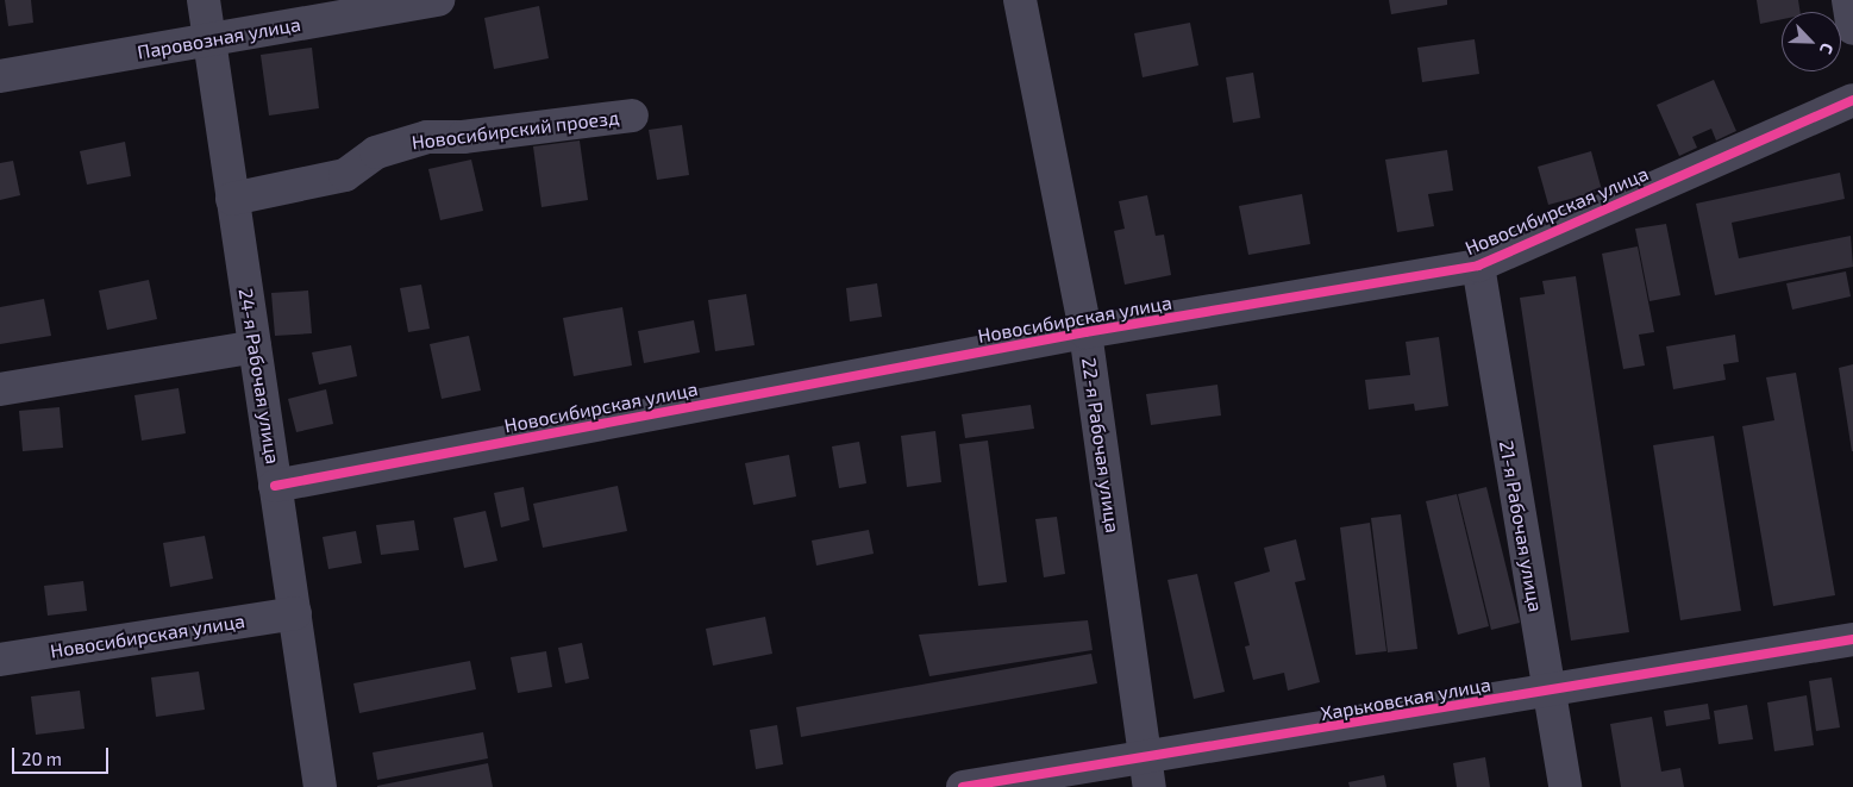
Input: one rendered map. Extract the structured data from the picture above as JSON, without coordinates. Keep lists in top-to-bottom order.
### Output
{
  "streets": {
    "street": [
      "Паровозная улица",
      "Новосибирский проезд",
      "Новосибирская улица",
      "24-я Рабочая улица",
      "22-я Рабочая улица",
      "21-я Рабочая улица",
      "Харьковская улица"
    ]
  },
  "crossings": [
    ["Паровозная улица", "24-я Рабочая улица"],
    ["Новосибирский проезд", "24-я Рабочая улица"],
    ["Новосибирская улица", "24-я Рабочая улица"],
    ["Новосибирская улица", "22-я Рабочая улица"],
    ["Новосибирская улица", "21-я Рабочая улица"],
    ["22-я Рабочая улица", "Харьковская улица"],
    ["21-я Рабочая улица", "Харьковская улица"]
  ],
  "scale_bar": "20 m",
  "north": "bottom right"
}
